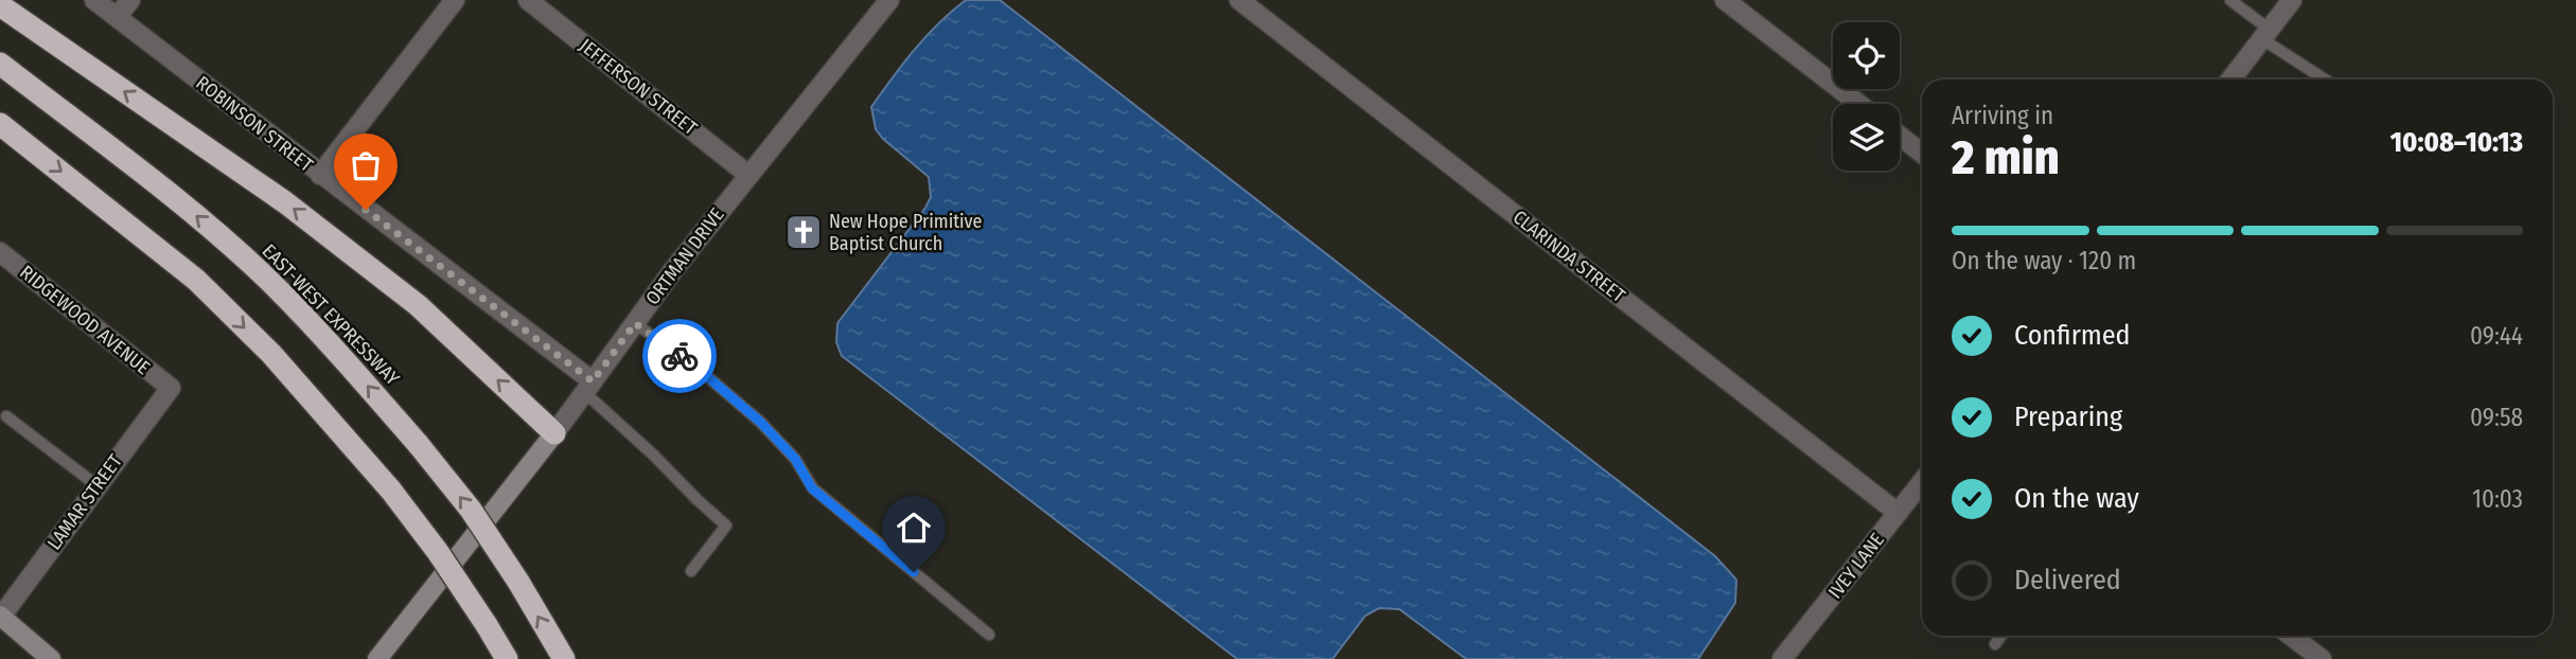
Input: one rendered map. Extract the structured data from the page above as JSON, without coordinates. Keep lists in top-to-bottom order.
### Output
{
  "streets": {
    "highway": ["EAST-WEST EXPRESSWAY"],
    "main road": ["ORTMAN DRIVE"],
    "street": [
      "JEFFERSON STREET",
      "ROBINSON STREET",
      "CLARINDA STREET",
      "RIDGEWOOD AVENUE",
      "LAMAR STREET",
      "IVEY LANE"
    ]
  },
  "crossings": [
    ["JEFFERSON STREET", "ORTMAN DRIVE"],
    ["ROBINSON STREET", "ORTMAN DRIVE"],
    ["CLARINDA STREET", "IVEY LANE"],
    ["RIDGEWOOD AVENUE", "LAMAR STREET"]
  ],
  "places": {
    "church": ["New Hope Primitive Baptist Church"]
  },
  "page": {
    "heading": ["2 min", "Arriving in", "10:08–10:13"],
    "bar": "On the way · 120 m",
    "list": [
      ["Confirmed", "09:44"],
      ["Preparing", "09:58"],
      ["On the way", "10:03"],
      "Delivered"
    ]
  }
}
